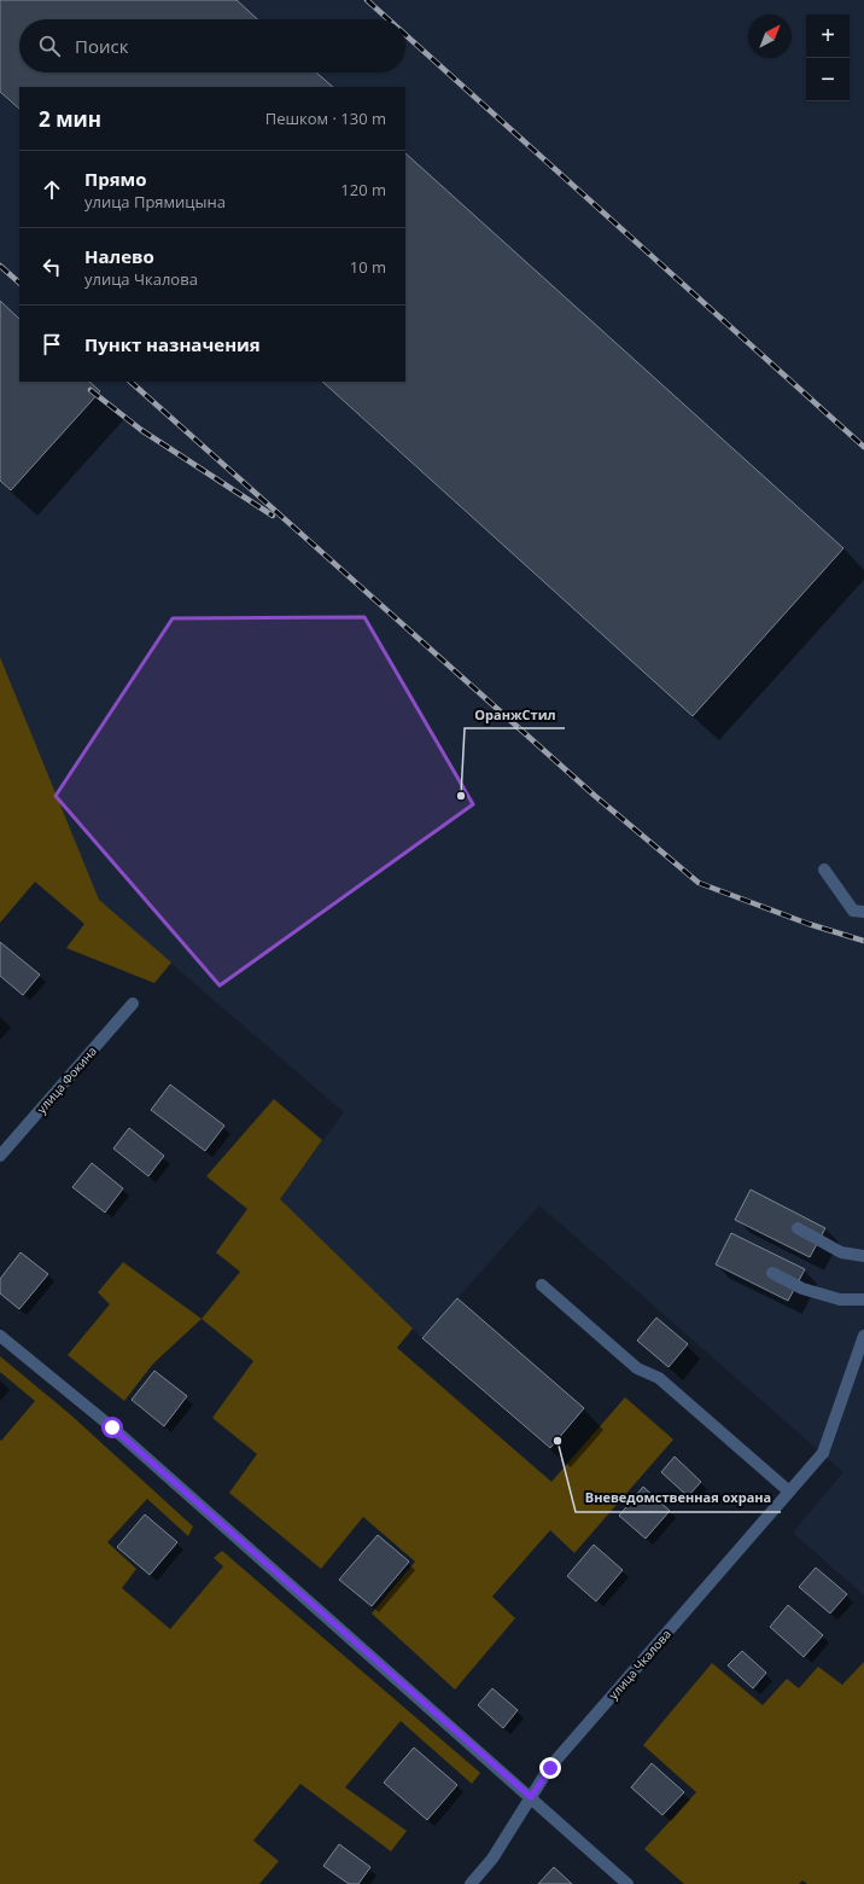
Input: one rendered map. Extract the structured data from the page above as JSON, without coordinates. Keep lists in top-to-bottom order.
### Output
{
  "streets": {
    "street": ["улица Фокина", "улица Чкалова"]
  },
  "places": ["ОранжСтил", "Вневедомственная охрана"],
  "north": "top right",
  "page": {
    "map_buttons": ["+", "−"],
    "search": "Поиск",
    "heading": ["2 мин", "Пешком · 130 m"],
    "list": [
      ["Прямо", "улица Прямицына", "120 m"],
      ["Налево", "улица Чкалова", "10 m"],
      "Пункт назначения"
    ]
  }
}
